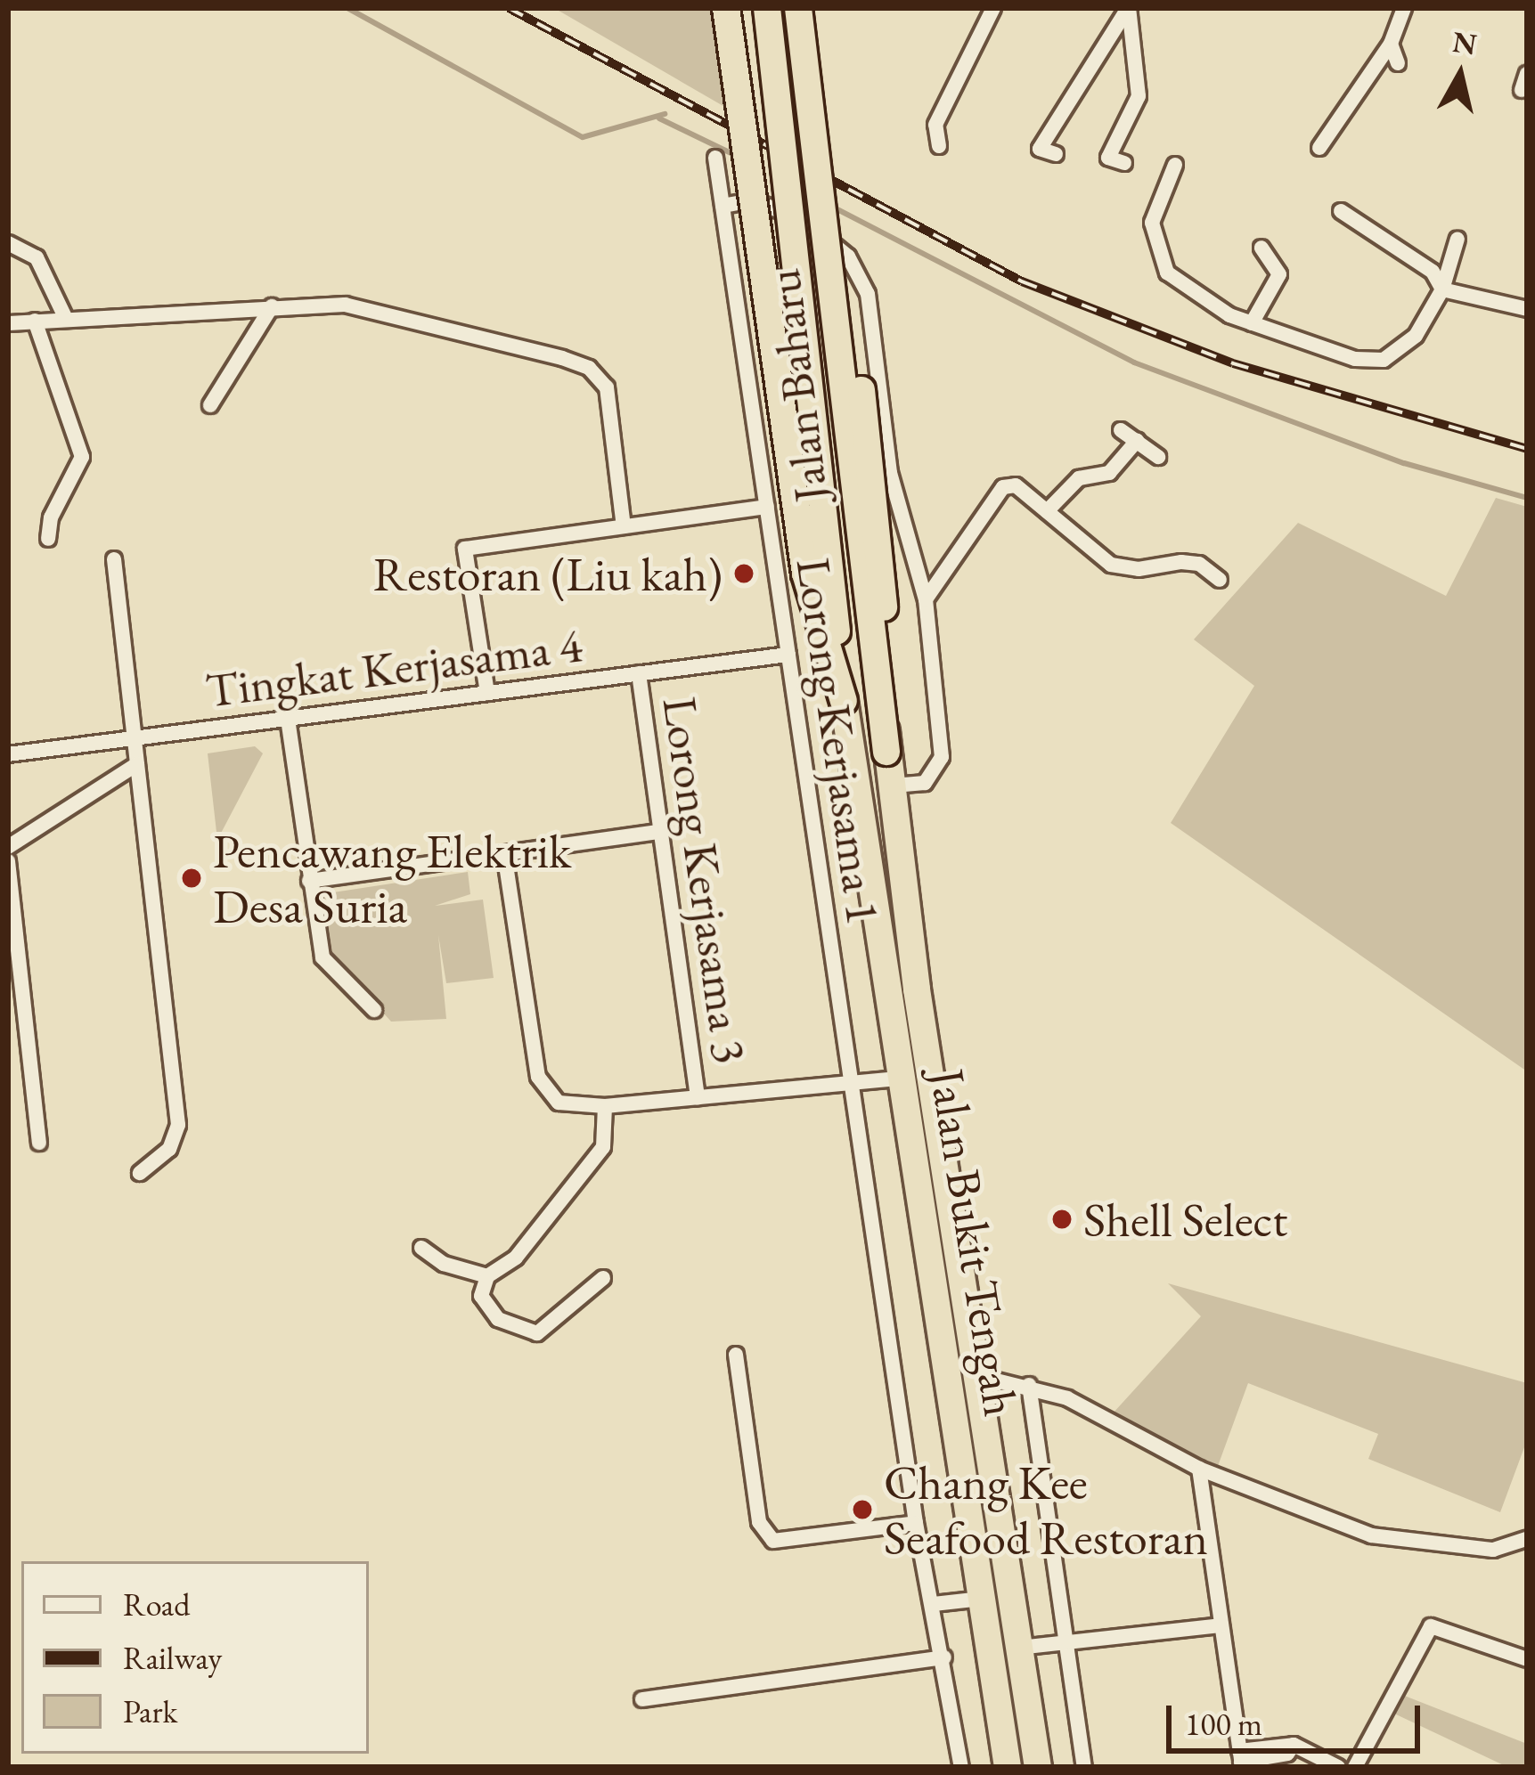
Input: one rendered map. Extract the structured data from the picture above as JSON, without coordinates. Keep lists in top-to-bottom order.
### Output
{
  "streets": {
    "highway": ["Jalan Baharu", "Jalan Bukit Tengah"],
    "street": ["Tingkat Kerjasama 4", "Lorong Kerjasama 1", "Lorong Kerjasama 3"]
  },
  "crossings": [
    ["Jalan Baharu", "Jalan Bukit Tengah"],
    ["Tingkat Kerjasama 4", "Lorong Kerjasama 1"],
    ["Tingkat Kerjasama 4", "Lorong Kerjasama 3"]
  ],
  "places": [
    "Restoran (Liu kah)",
    "Pencawang Elektrik Desa Suria",
    "Shell Select",
    "Chang Kee Seafood Restoran"
  ],
  "legend": ["Road", "Railway", "Park"],
  "scale_bar": "100 m",
  "north": "top"
}
